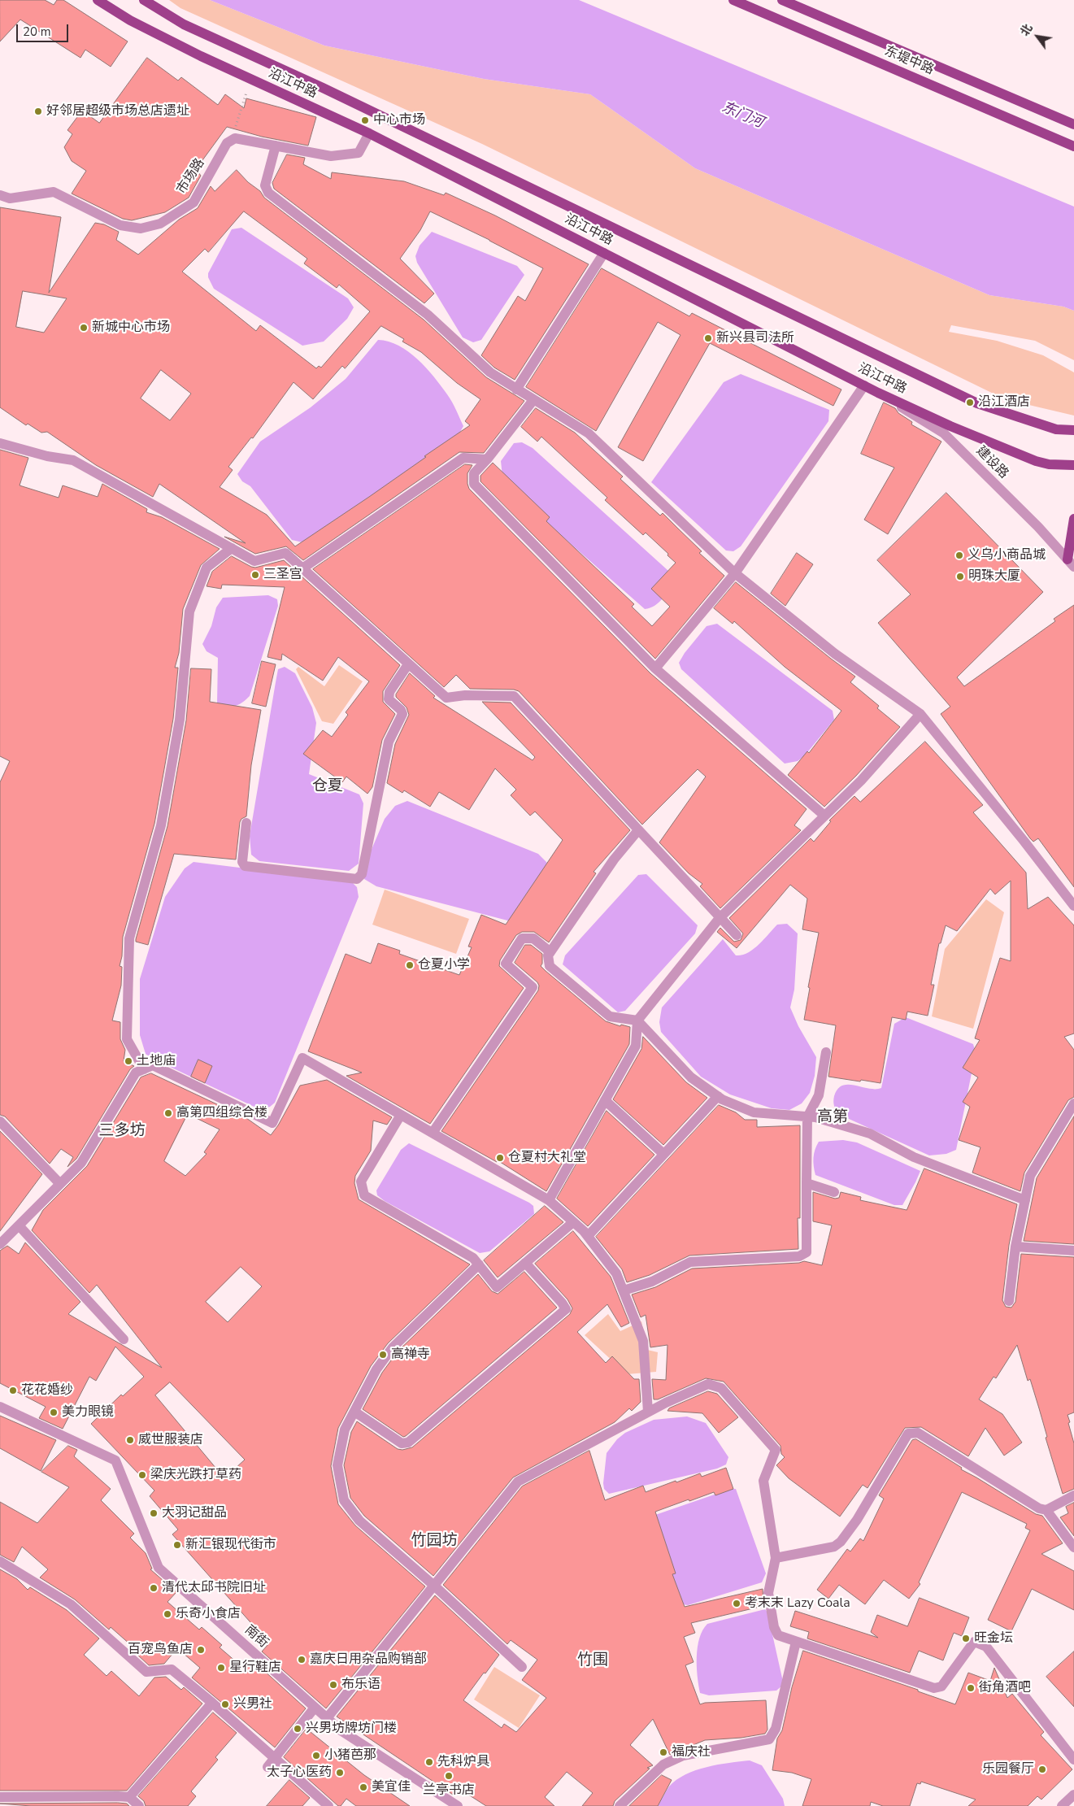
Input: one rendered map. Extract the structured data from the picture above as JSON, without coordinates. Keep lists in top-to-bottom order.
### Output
{
  "streets": {
    "main road": ["东堤中路", "沿江中路"],
    "street": ["市场路", "建设路", "南街"]
  },
  "crossings": [
    ["沿江中路", "建设路"]
  ],
  "districts": [
    "仓夏",
    "高第",
    "三多坊",
    "竹园坊",
    "竹围"
  ],
  "water": ["东门河"],
  "places": [
    "好邻居超级市场总店遗址",
    "中心市场",
    "新城中心市场",
    "新兴县司法所",
    "沿江酒店",
    "义乌小商品城",
    "三圣宫",
    "明珠大厦",
    "仓夏小学",
    "土地庙",
    "高第四组综合楼",
    "仓夏村大礼堂",
    "高禅寺",
    "花花婚纱",
    "美力眼镜",
    "威世服装店",
    "梁庆光跌打草药",
    "大羽记甜品",
    "新汇银现代街市",
    "清代太邱书院旧址",
    "考末末 Lazy Coala",
    "乐奇小食店",
    "旺金坛",
    "百宠鸟鱼店",
    "嘉庆日用杂品购销部",
    "星行鞋店",
    "布乐语",
    "街角酒吧",
    "兴男社",
    "兴男坊牌坊门楼",
    "福庆社",
    "小猪芭那",
    "先科炉具",
    "乐园餐厅",
    "太子心医药",
    "兰亭书店",
    "美宜佳"
  ],
  "scale_bar": "20 m",
  "north": "top left"
}
